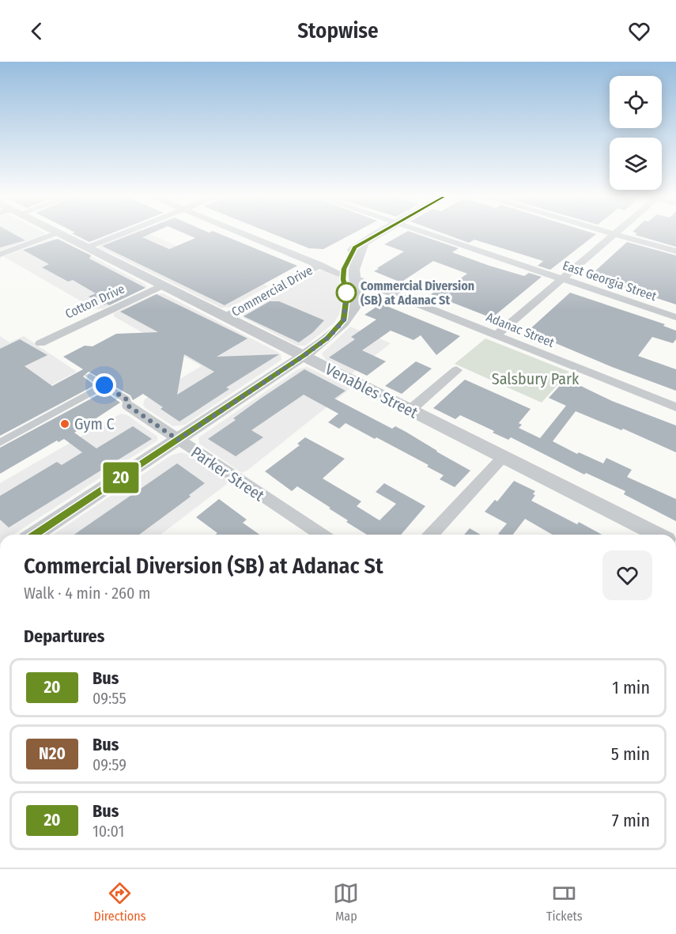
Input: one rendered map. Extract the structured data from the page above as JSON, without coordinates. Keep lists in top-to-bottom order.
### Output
{
  "streets": {
    "street": [
      "East Georgia Street",
      "Commercial Drive",
      "Cotton Drive",
      "Adanac Street",
      "Venables Street",
      "Parker Street"
    ]
  },
  "crossings": [
    ["Commercial Drive", "Adanac Street"],
    ["Commercial Drive", "Venables Street"],
    ["Cotton Drive", "Venables Street"]
  ],
  "parks": ["Salsbury Park"],
  "places": ["Commercial Diversion (SB) at Adanac St", "Gym C"],
  "lines": ["bus line 20"],
  "page": {
    "header": "Stopwise",
    "on_map": "20",
    "heading": [
      ["Commercial Diversion (SB) at Adanac St", "Walk · 4 min · 260 m"],
      "Departures"
    ],
    "list": [
      {
        "mark": "20",
        "name": "Bus",
        "note": "09:55",
        "value": "1 min"
      },
      {
        "mark": "N20",
        "name": "Bus",
        "note": "09:59",
        "value": "5 min"
      },
      {
        "mark": "20",
        "name": "Bus",
        "note": "10:01",
        "value": "7 min"
      }
    ],
    "tabs": ["Directions", "Map", "Tickets"]
  }
}
